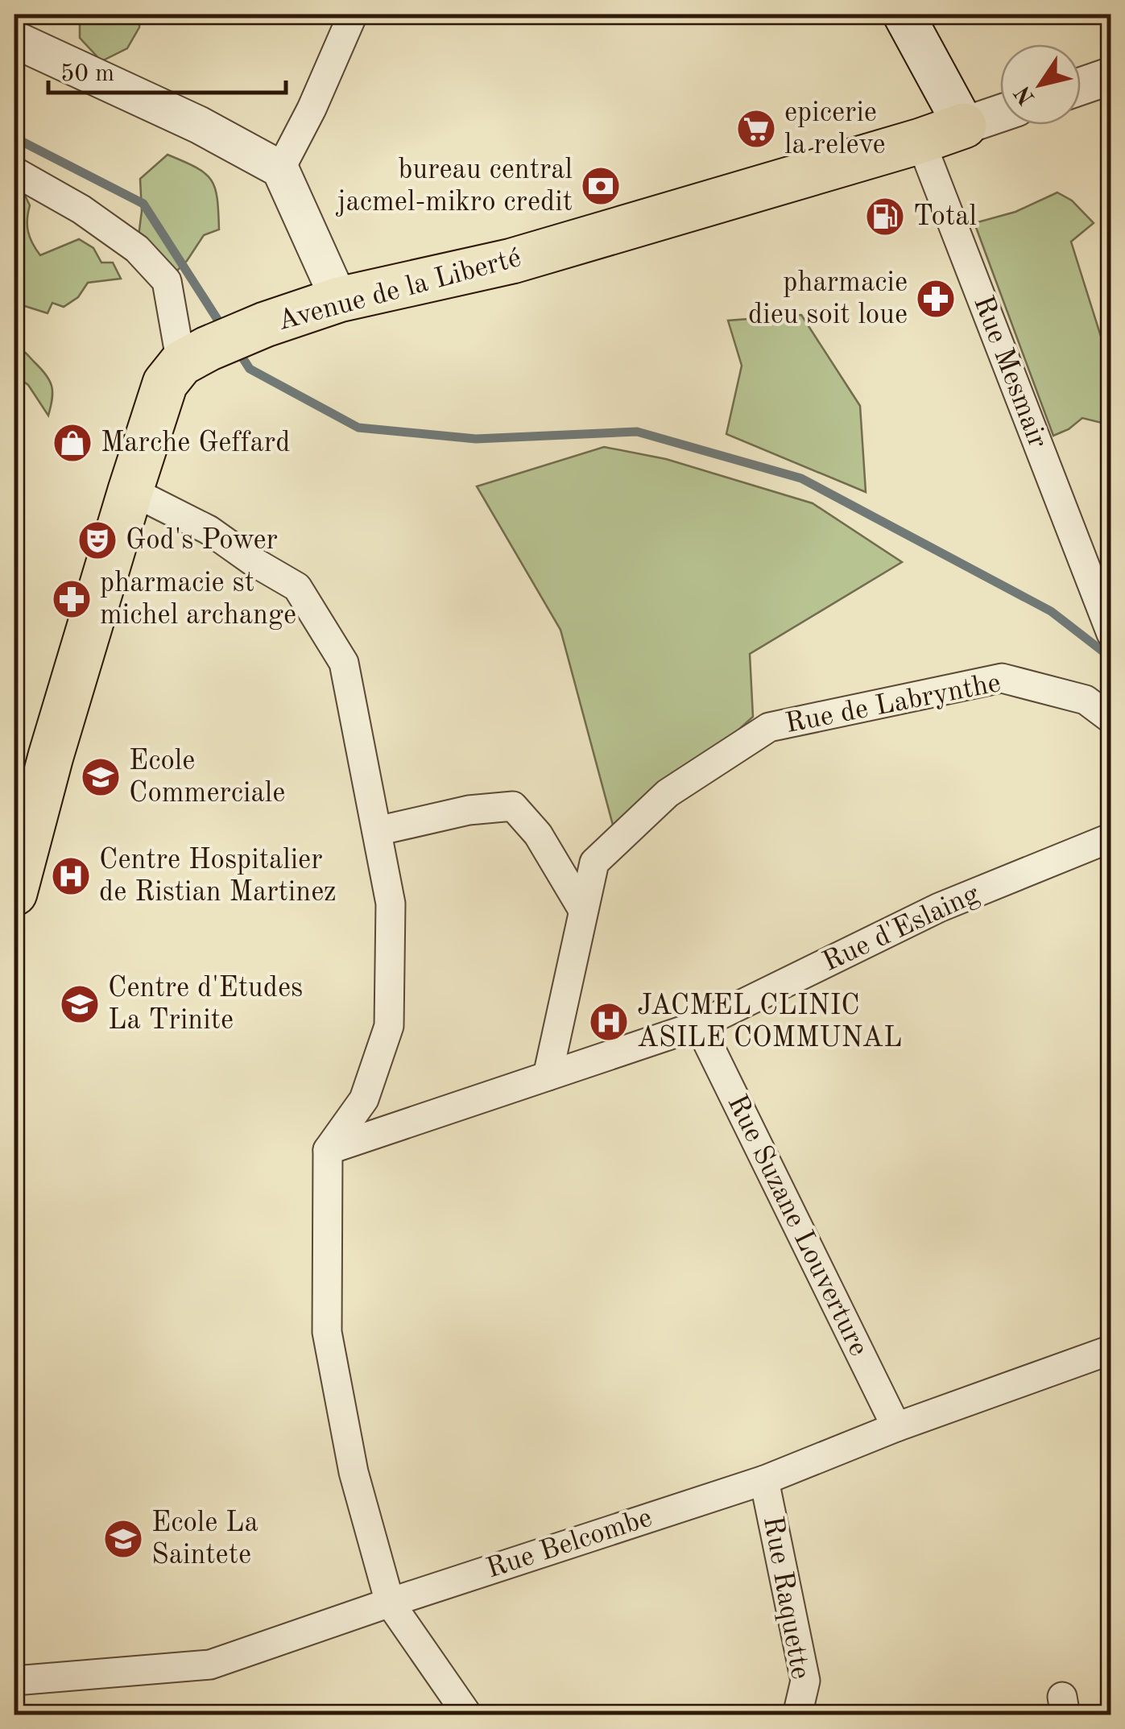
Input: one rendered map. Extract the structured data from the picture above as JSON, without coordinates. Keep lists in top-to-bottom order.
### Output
{
  "streets": {
    "main road": ["Avenue de la Liberté"],
    "street": [
      "Rue Mesmair",
      "Rue de Labrynthe",
      "Rue d'Eslaing",
      "Rue Suzane Louverture",
      "Rue Belcombe",
      "Rue Raquette"
    ]
  },
  "crossings": [
    ["Avenue de la Liberté", "Rue Mesmair"],
    ["Rue de Labrynthe", "Rue d'Eslaing"],
    ["Rue d'Eslaing", "Rue Suzane Louverture"],
    ["Rue Suzane Louverture", "Rue Belcombe"],
    ["Rue Belcombe", "Rue Raquette"]
  ],
  "places": {
    "supermarket": ["epicerie la releve"],
    "bank": ["bureau central jacmel-mikro credit"],
    "fuel station": ["Total"],
    "pharmacy": ["pharmacie dieu soit loue", "pharmacie st michel archange"],
    "shop": ["Marche Geffard"],
    "theatre": ["God's Power"],
    "school or university": ["Ecole Commerciale", "Centre d'Etudes La Trinite", "Ecole La Saintete"],
    "hospital": ["Centre Hospitalier de Ristian Martinez", "JACMEL CLINIC ASILE COMMUNAL"]
  },
  "scale_bar": "50 m",
  "north": "bottom left"
}
